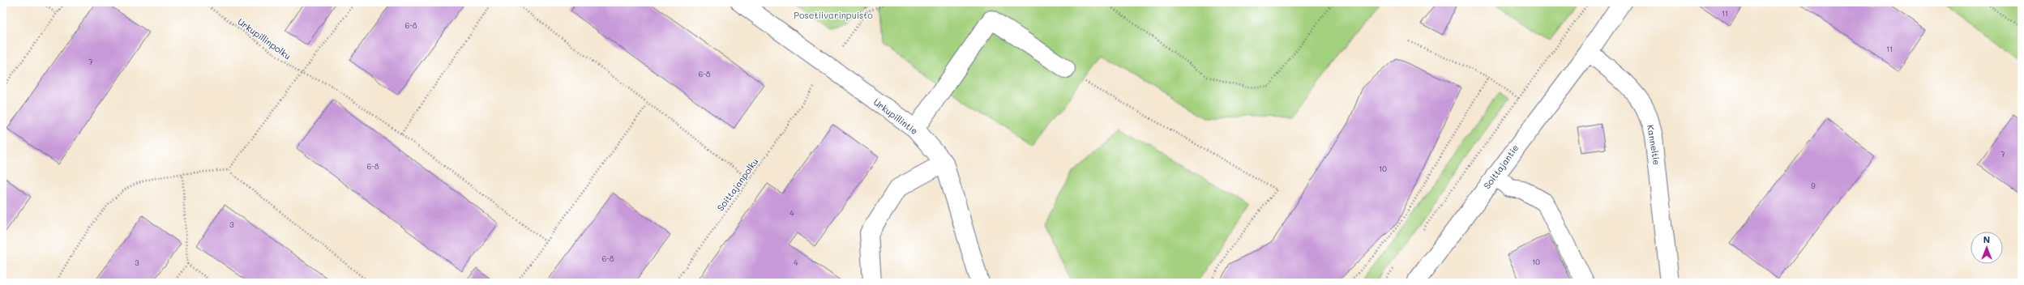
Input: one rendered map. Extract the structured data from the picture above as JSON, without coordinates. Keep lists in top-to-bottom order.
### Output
{
  "streets": {
    "street": ["Urkupillintie", "Kanneltie", "Soittajantie"],
    "path": ["Urkupillinpolku", "Soittajanpolku"]
  },
  "crossings": [
    ["Kanneltie", "Soittajantie"]
  ],
  "parks": ["Posetiivarinpuisto"],
  "house_numbers": [
    "11",
    "6-8",
    "11",
    "7",
    "6-8",
    "7",
    "6-8",
    "10",
    "9",
    "4",
    "3",
    "6-8",
    "10",
    "3",
    "4"
  ],
  "north": "top"
}
